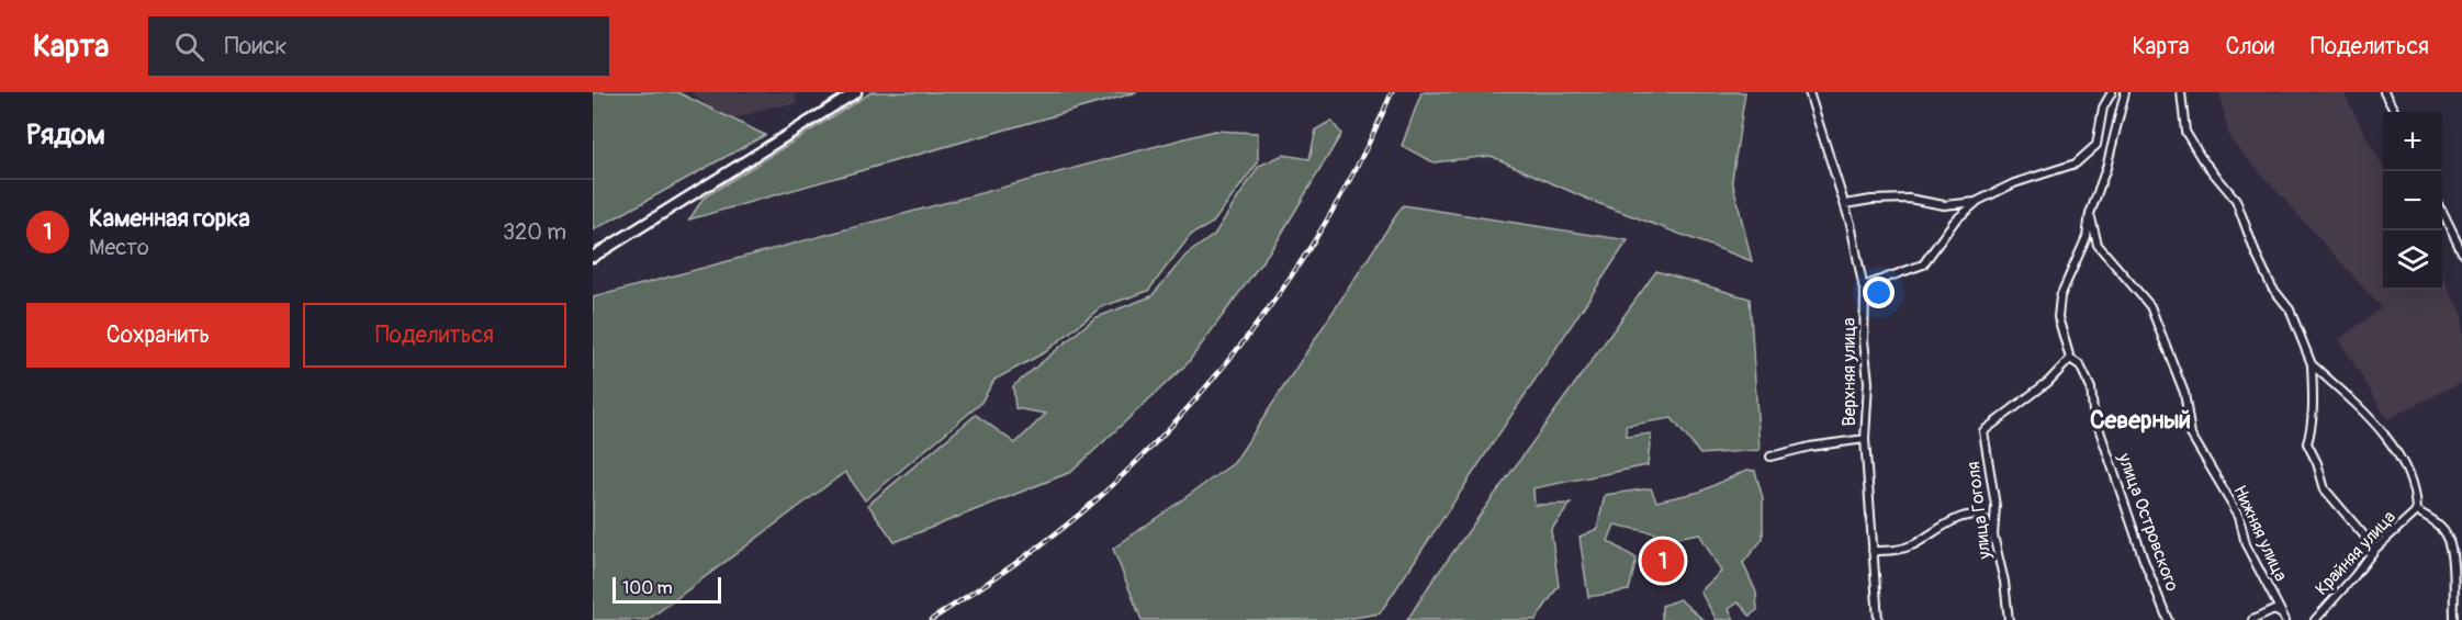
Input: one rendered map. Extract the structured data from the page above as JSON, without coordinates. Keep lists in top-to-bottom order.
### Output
{
  "streets": {
    "street": [
      "Верхняя улица",
      "улица Гоголя",
      "улица Островского",
      "Нижняя улица",
      "Крайняя улица"
    ]
  },
  "crossings": [
    ["улица Гоголя", "улица Островского"],
    ["улица Островского", "Нижняя улица"]
  ],
  "districts": ["Северный"],
  "scale_bar": "100 m",
  "page": {
    "header": "Карта",
    "search": "Поиск",
    "nav": ["Карта", "Слои", "Поделиться"],
    "heading": "Рядом",
    "map_buttons": ["+", "−"],
    "list": [
      {
        "mark": "1",
        "name": "Каменная горка",
        "note": "Место",
        "value": "320 m"
      }
    ],
    "buttons": ["Сохранить", "Поделиться"],
    "pins": "1",
    "scale": "100 m"
  }
}
